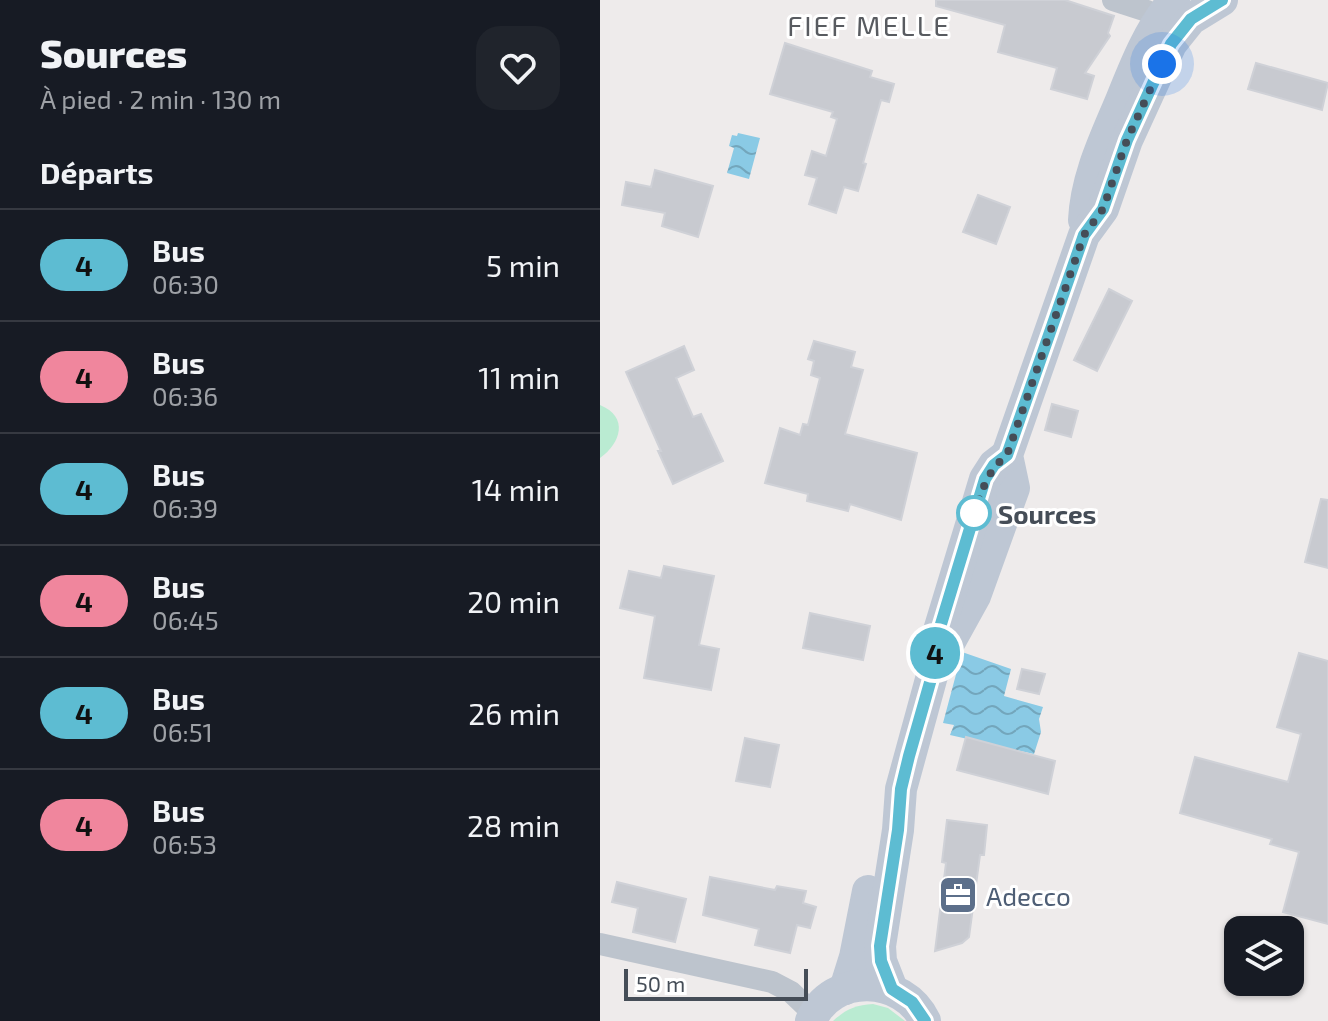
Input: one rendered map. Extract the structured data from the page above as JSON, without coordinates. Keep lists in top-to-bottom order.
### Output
{
  "districts": ["FIEF MELLE"],
  "places": {
    "other": ["Sources"],
    "office": ["Adecco"]
  },
  "lines": ["bus line 4"],
  "scale_bar": "50 m",
  "page": {
    "heading": [
      ["Sources", "À pied · 2 min · 130 m"],
      "Départs"
    ],
    "on_map": "4",
    "list": [
      {
        "mark": "4",
        "name": "Bus",
        "note": "06:30",
        "value": "5 min"
      },
      {
        "mark": "4",
        "name": "Bus",
        "note": "06:36",
        "value": "11 min"
      },
      {
        "mark": "4",
        "name": "Bus",
        "note": "06:39",
        "value": "14 min"
      },
      {
        "mark": "4",
        "name": "Bus",
        "note": "06:45",
        "value": "20 min"
      },
      {
        "mark": "4",
        "name": "Bus",
        "note": "06:51",
        "value": "26 min"
      },
      {
        "mark": "4",
        "name": "Bus",
        "note": "06:53",
        "value": "28 min"
      }
    ],
    "scale": "50 m"
  }
}
